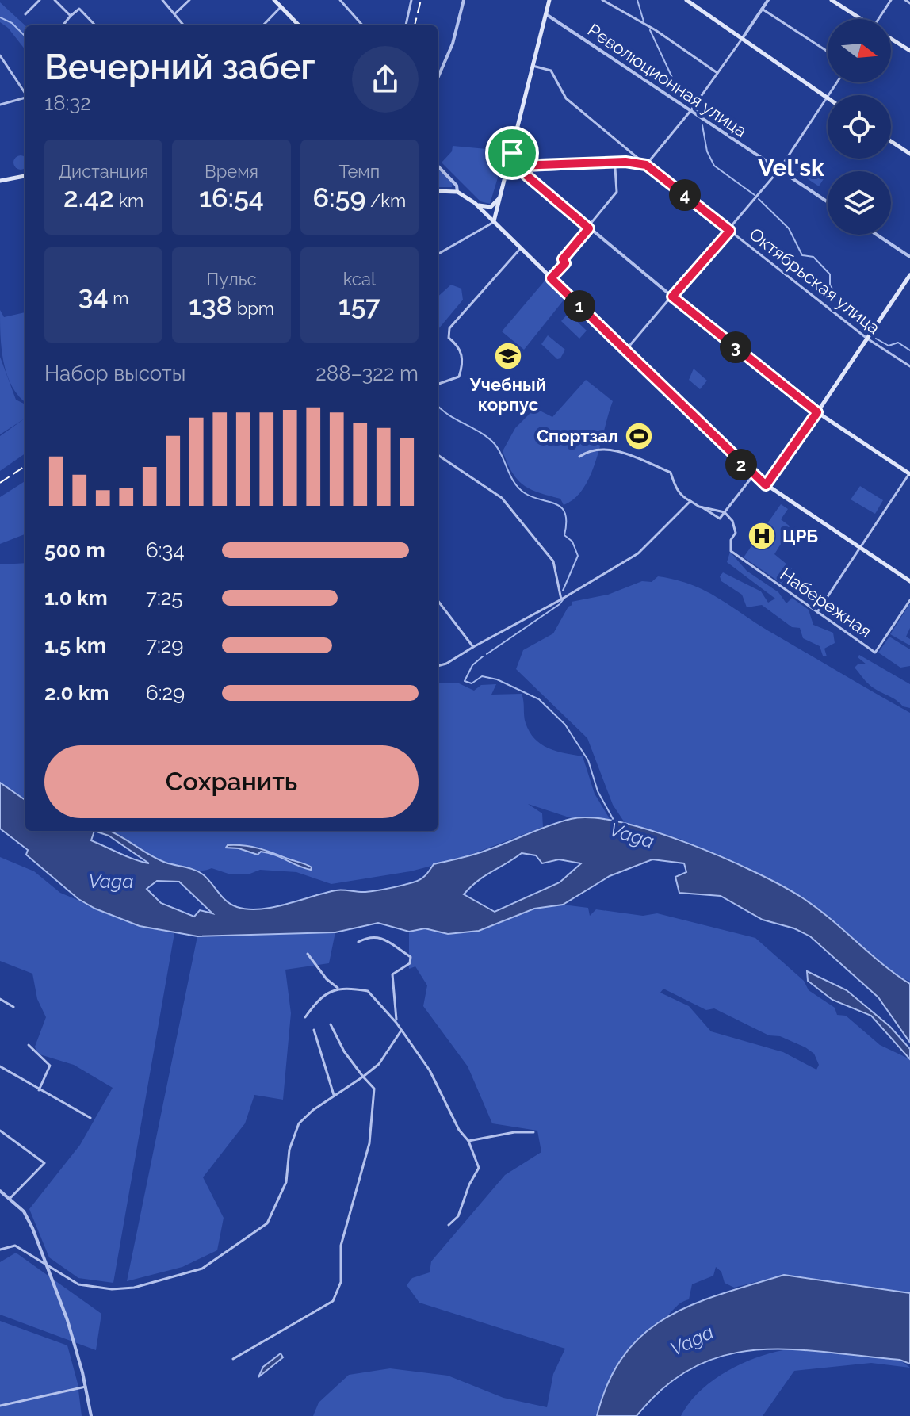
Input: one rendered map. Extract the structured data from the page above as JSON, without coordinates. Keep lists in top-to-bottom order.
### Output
{
  "streets": {
    "street": ["Революционная улица", "Октябрьская улица", "Набережная"]
  },
  "districts": ["Vel'sk"],
  "water": ["Vaga"],
  "places": {
    "school or university": ["Учебный корпус"],
    "sports": ["Спортзал"],
    "hospital": ["ЦРБ"]
  },
  "north": "right",
  "page": {
    "heading": ["Вечерний забег", "18:32"],
    "stats": [
      ["Дистанция", "2.42 km"],
      ["Время", "16:54"],
      ["Темп", "6:59 /km"],
      ["34 m"],
      ["Пульс", "138 bpm"],
      ["kcal", "157"]
    ],
    "pins": [
      "4",
      "1",
      "3",
      "2"
    ],
    "chart": ["Набор высоты", "288–322 m"],
    "list": [
      {
        "name": "500 m",
        "note": "6:34"
      },
      {
        "name": "1.0 km",
        "note": "7:25"
      },
      {
        "name": "1.5 km",
        "note": "7:29"
      },
      {
        "name": "2.0 km",
        "note": "6:29"
      }
    ],
    "buttons": "Сохранить"
  }
}
